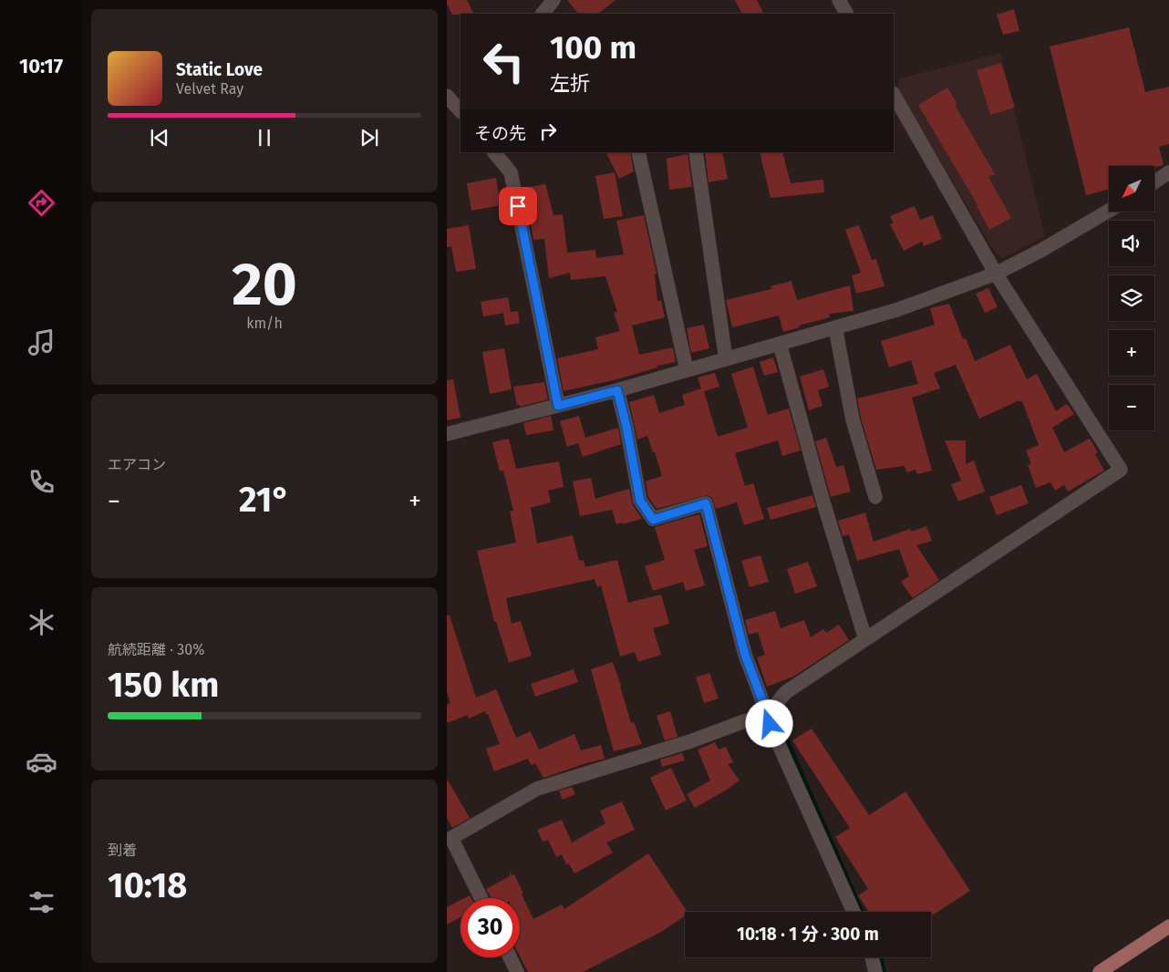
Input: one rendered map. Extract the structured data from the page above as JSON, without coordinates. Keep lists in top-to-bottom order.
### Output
{
  "north": "bottom left",
  "page": {
    "tabs": "10:17",
    "turn": ["100 m", "左折"],
    "song": ["Static Love", "Velvet Ray"],
    "then": "その先",
    "map_buttons": ["+", "−"],
    "tile": [
      ["20", "km/h"],
      "エアコン",
      ["航続距離 · 30%", "150 km"],
      ["到着", "10:18"]
    ],
    "heat": ["−", "21°", "+"],
    "limit": "30",
    "trip": "10:18 · 1 分 · 300 m"
  }
}
